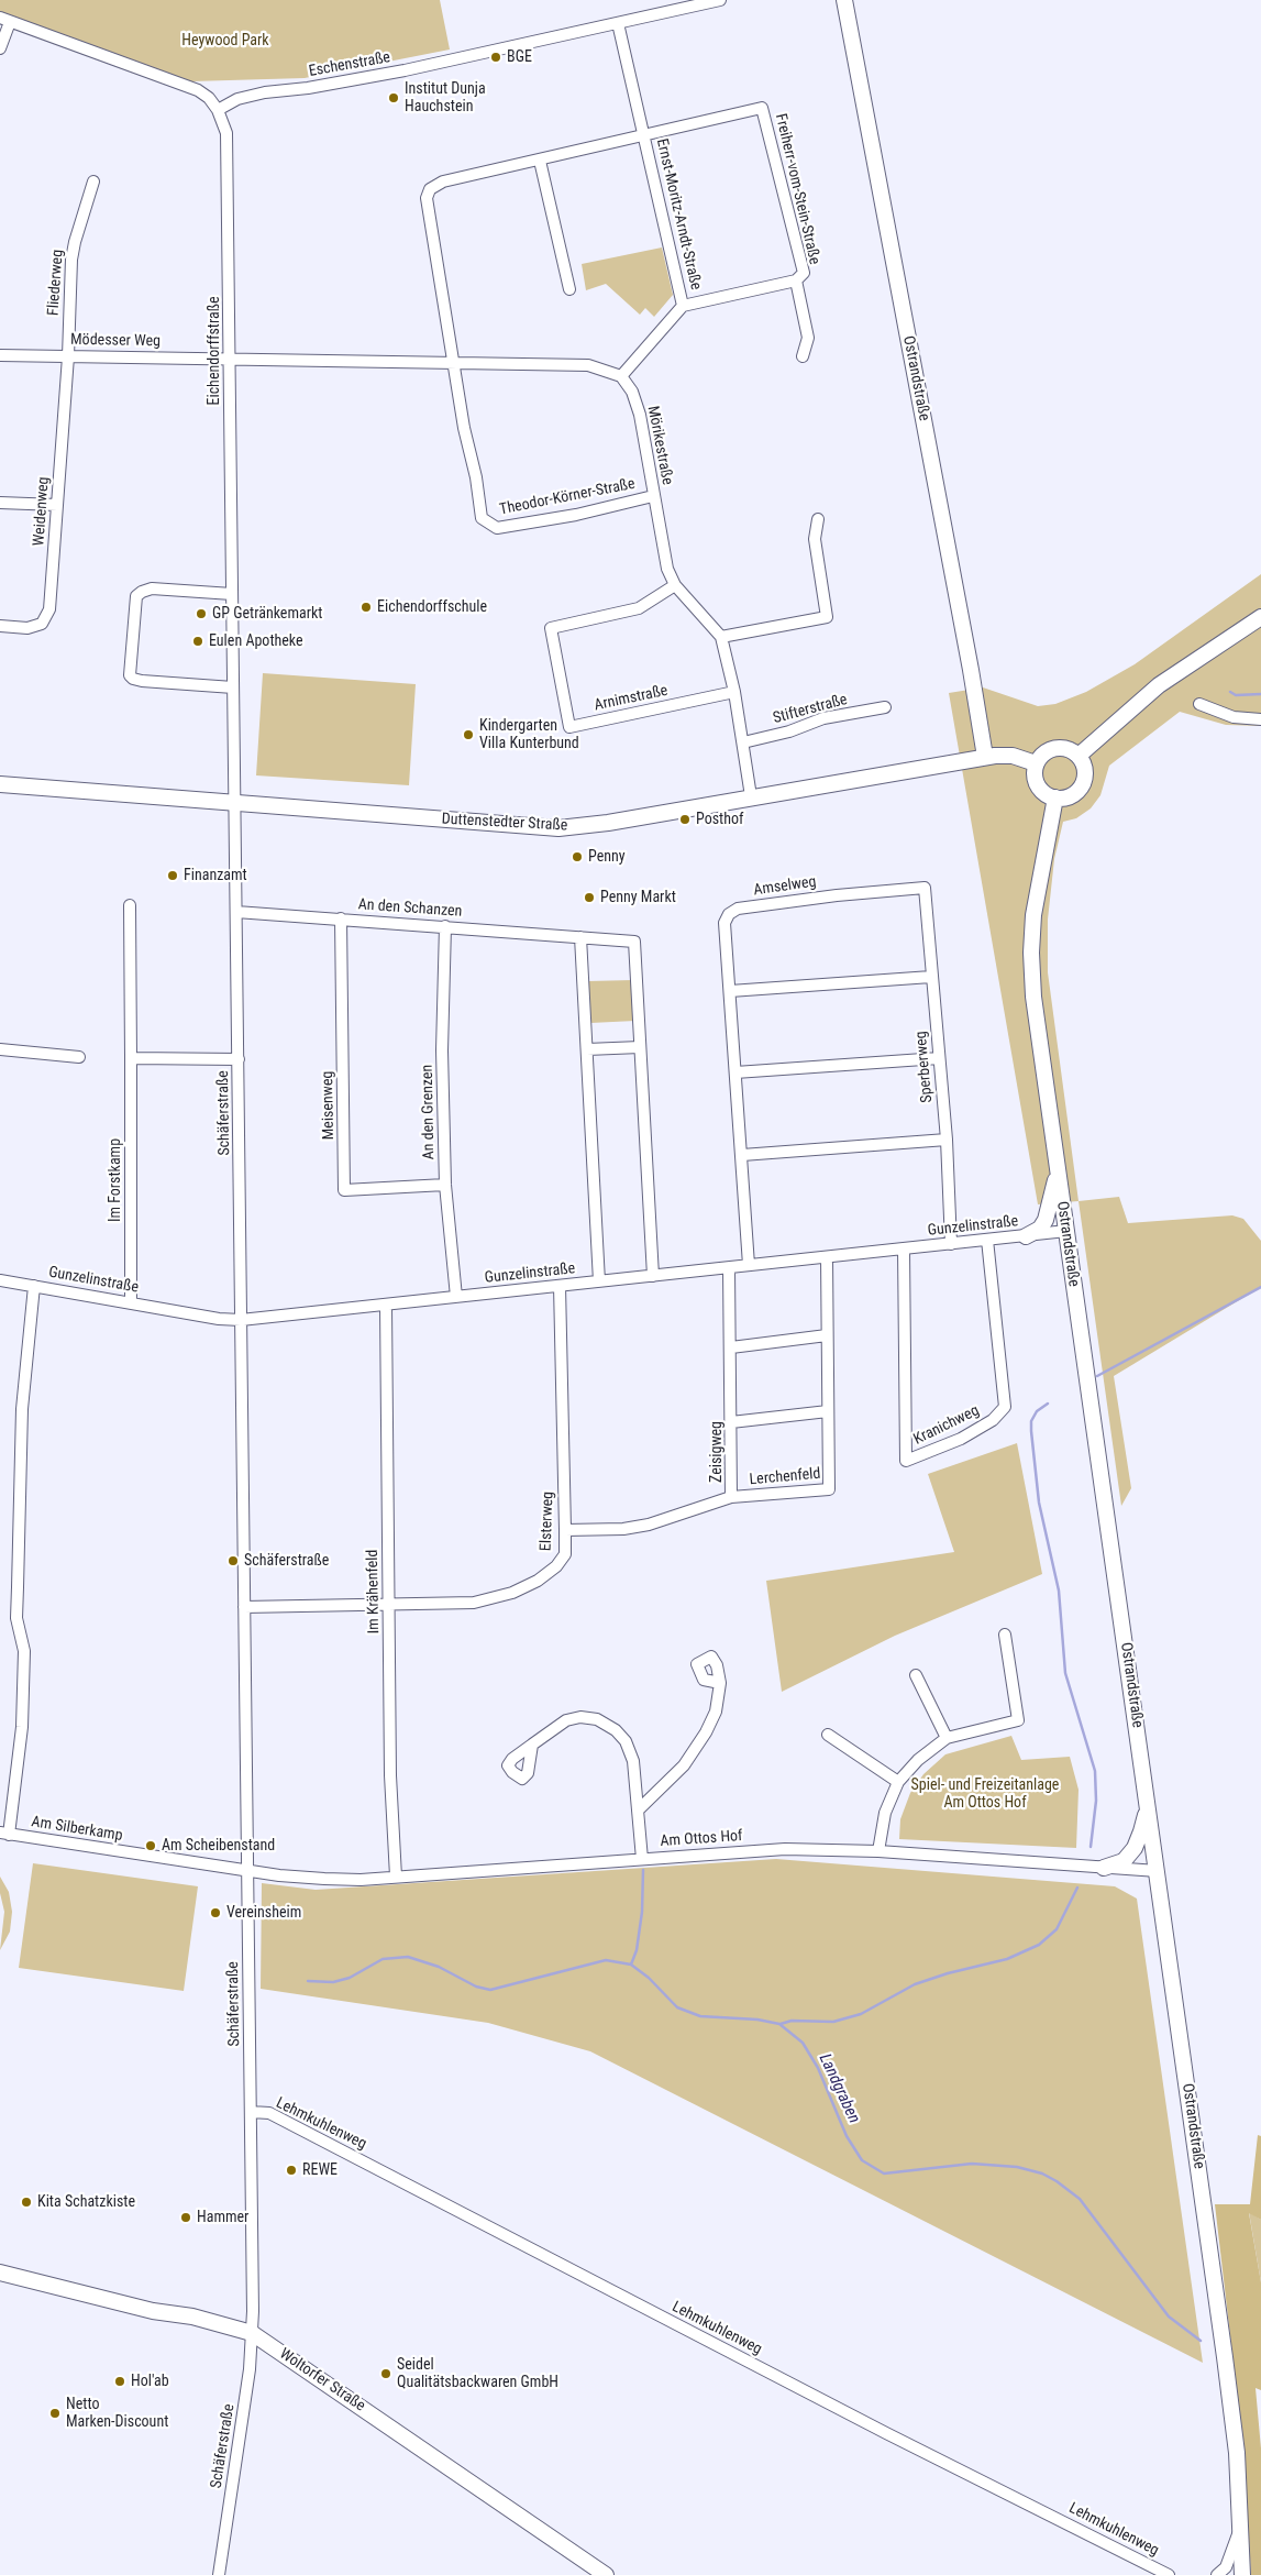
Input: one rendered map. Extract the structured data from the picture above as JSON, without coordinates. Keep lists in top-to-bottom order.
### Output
{
  "streets": {
    "street": [
      "Eschenstraße",
      "Freiherr-vom-Stein-Straße",
      "Ernst-Moritz-Arndt-Straße",
      "Fliederweg",
      "Mödesser Weg",
      "Eichendorffstraße",
      "Ostrandstraße",
      "Mörikestraße",
      "Theodor-Körner-Straße",
      "Weidenweg",
      "Arnimstraße",
      "Stifterstraße",
      "Duttenstedter Straße",
      "Amselweg",
      "An den Schanzen",
      "Sperberweg",
      "Meisenweg",
      "An den Grenzen",
      "Schäferstraße",
      "Im Forstkamp",
      "Gunzelinstraße",
      "Kranichweg",
      "Zeisigweg",
      "Lerchenfeld",
      "Elsterweg",
      "Im Krähenfeld",
      "Am Silberkamp",
      "Am Ottos Hof",
      "Lehmkuhlenweg",
      "Woltorfer Straße"
    ]
  },
  "crossings": [
    ["Eschenstraße", "Ernst-Moritz-Arndt-Straße"],
    ["Eschenstraße", "Eichendorffstraße"],
    ["Freiherr-vom-Stein-Straße", "Ernst-Moritz-Arndt-Straße"],
    ["Ernst-Moritz-Arndt-Straße", "Mörikestraße"],
    ["Ernst-Moritz-Arndt-Straße", "Theodor-Körner-Straße"],
    ["Fliederweg", "Mödesser Weg"],
    ["Fliederweg", "Weidenweg"],
    ["Mödesser Weg", "Eichendorffstraße"],
    ["Mödesser Weg", "Weidenweg"],
    ["Eichendorffstraße", "Duttenstedter Straße"],
    ["Eichendorffstraße", "Schäferstraße"],
    ["Ostrandstraße", "Duttenstedter Straße"],
    ["Ostrandstraße", "Gunzelinstraße"],
    ["Ostrandstraße", "Am Ottos Hof"],
    ["Mörikestraße", "Theodor-Körner-Straße"],
    ["Mörikestraße", "Arnimstraße"],
    ["Mörikestraße", "Stifterstraße"],
    ["Mörikestraße", "Duttenstedter Straße"],
    ["Duttenstedter Straße", "Schäferstraße"],
    ["Amselweg", "Sperberweg"],
    ["Amselweg", "Gunzelinstraße"],
    ["An den Schanzen", "Meisenweg"],
    ["An den Schanzen", "An den Grenzen"],
    ["An den Schanzen", "Schäferstraße"],
    ["An den Schanzen", "Gunzelinstraße"],
    ["Sperberweg", "Gunzelinstraße"],
    ["Meisenweg", "An den Grenzen"],
    ["An den Grenzen", "Gunzelinstraße"],
    ["Schäferstraße", "Gunzelinstraße"],
    ["Schäferstraße", "Elsterweg"],
    ["Schäferstraße", "Am Silberkamp"],
    ["Schäferstraße", "Am Ottos Hof"],
    ["Schäferstraße", "Lehmkuhlenweg"],
    ["Schäferstraße", "Woltorfer Straße"],
    ["Im Forstkamp", "Gunzelinstraße"],
    ["Gunzelinstraße", "Kranichweg"],
    ["Gunzelinstraße", "Zeisigweg"],
    ["Gunzelinstraße", "Lerchenfeld"],
    ["Gunzelinstraße", "Elsterweg"],
    ["Gunzelinstraße", "Im Krähenfeld"],
    ["Zeisigweg", "Lerchenfeld"],
    ["Zeisigweg", "Elsterweg"],
    ["Elsterweg", "Im Krähenfeld"],
    ["Im Krähenfeld", "Am Ottos Hof"],
    ["Am Silberkamp", "Am Ottos Hof"]
  ],
  "water": ["Landgraben"],
  "parks": ["Heywood Park", "Spiel- und Freizeitanlage Am Ottos Hof"],
  "places": [
    "BGE",
    "Institut Dunja Hauchstein",
    "Eichendorffschule",
    "GP Getränkemarkt",
    "Eulen Apotheke",
    "Kindergarten Villa Kunterbund",
    "Posthof",
    "Penny",
    "Finanzamt",
    "Penny Markt",
    "Schäferstraße",
    "Am Scheibenstand",
    "Vereinsheim",
    "REWE",
    "Kita Schatzkiste",
    "Hammer",
    "Seidel Qualitätsbackwaren GmbH",
    "Hol'ab",
    "Netto Marken-Discount"
  ]
}
